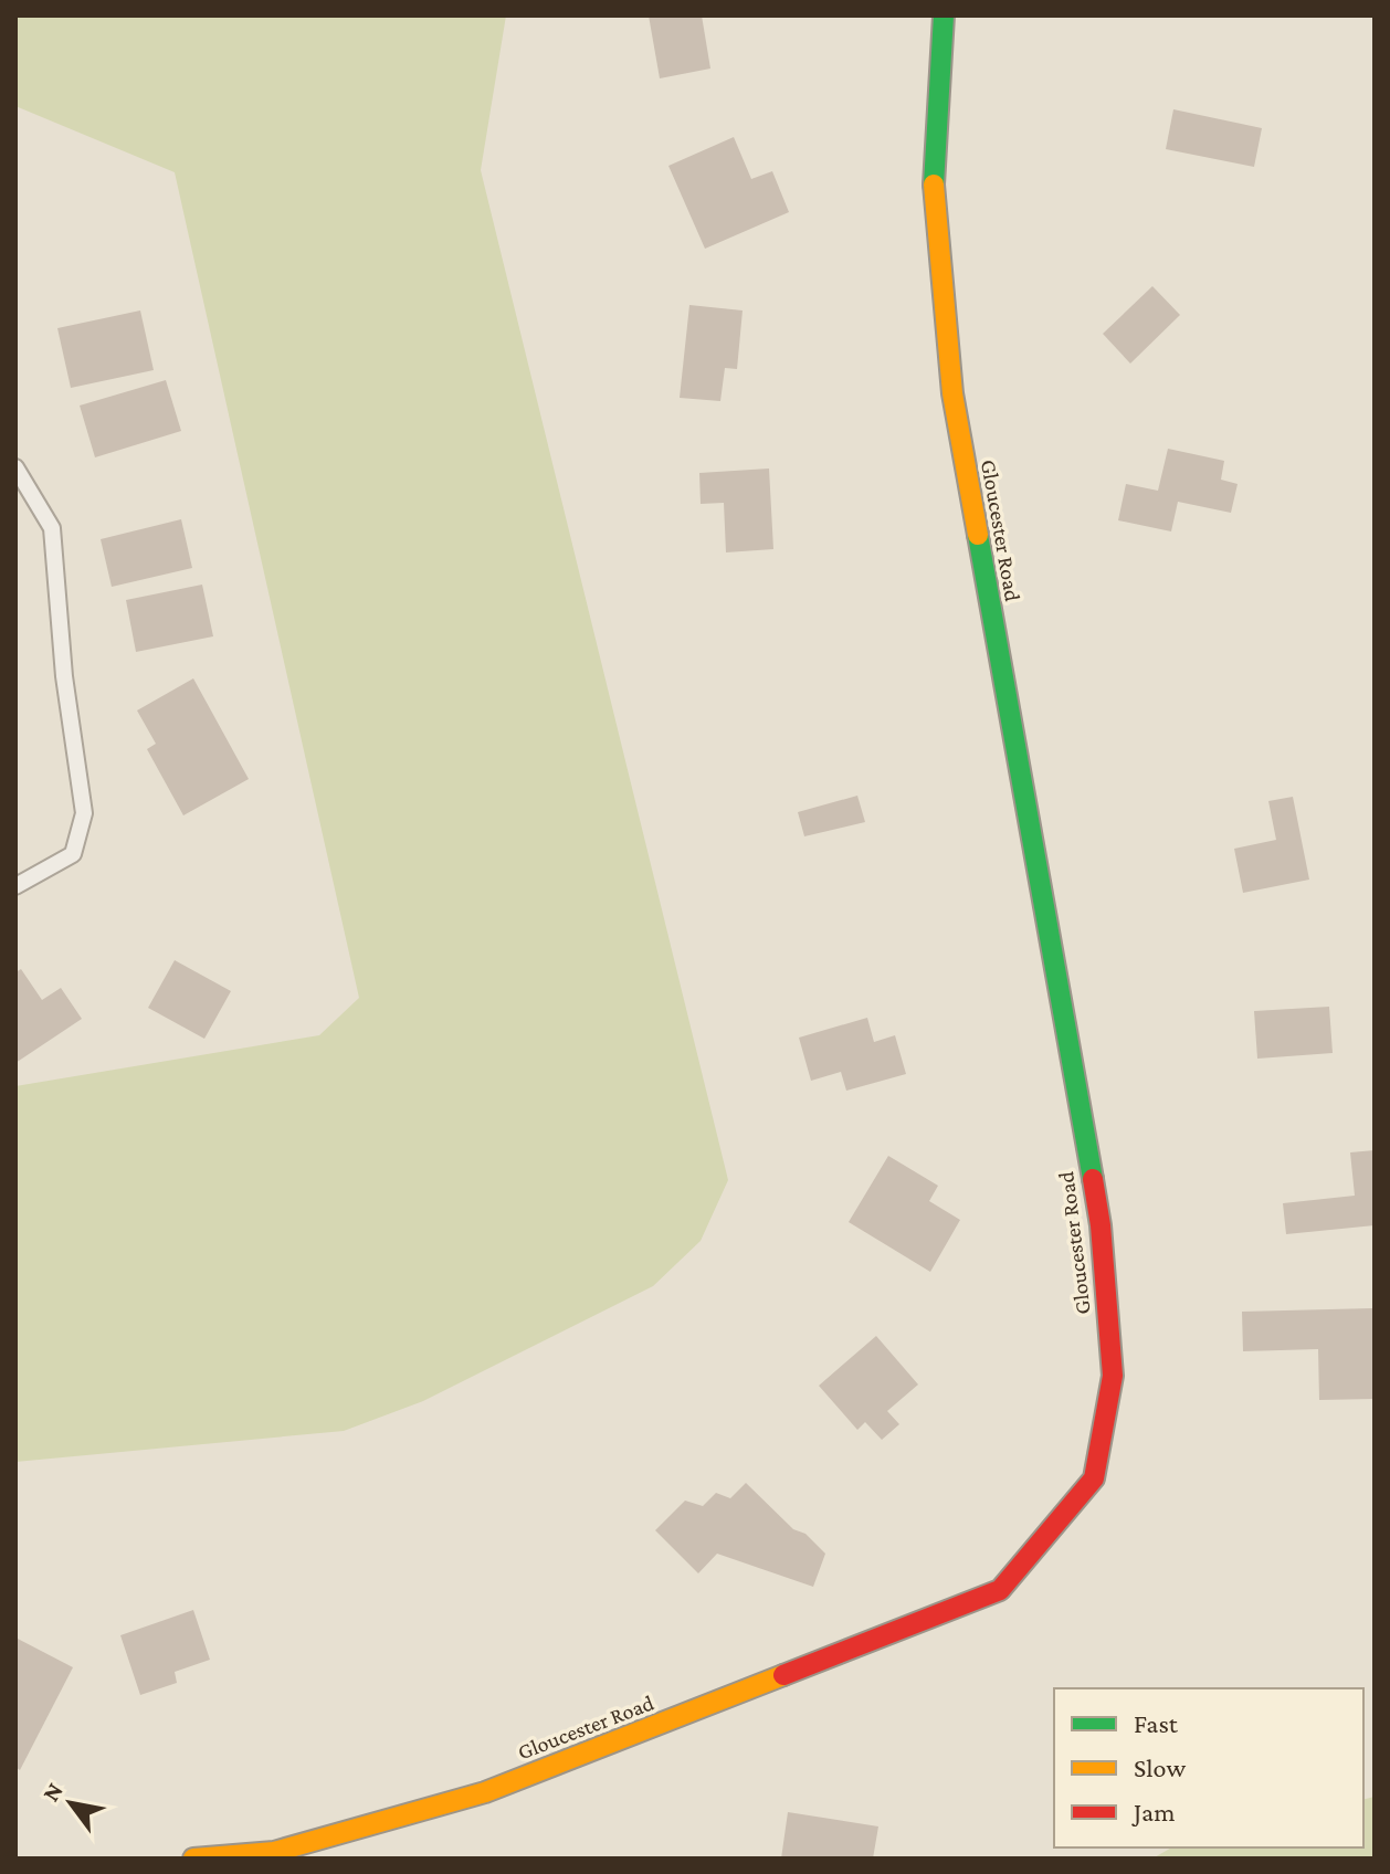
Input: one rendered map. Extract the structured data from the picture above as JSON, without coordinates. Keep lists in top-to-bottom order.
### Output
{
  "streets": {
    "street": ["Gloucester Road"]
  },
  "legend": ["Fast", "Slow", "Jam"],
  "north": "top left"
}
